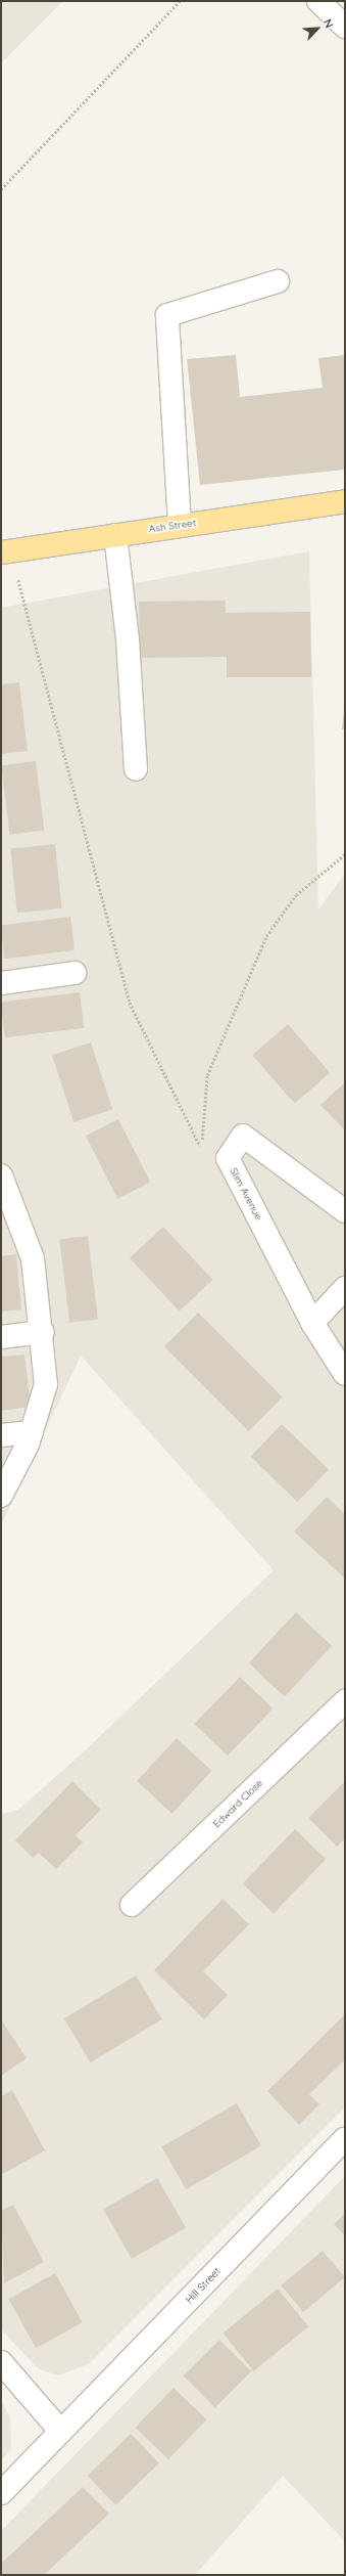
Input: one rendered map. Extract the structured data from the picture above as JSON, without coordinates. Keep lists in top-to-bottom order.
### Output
{
  "streets": {
    "main road": ["Ash Street"],
    "street": ["Slim Avenue", "Edward Close", "Hill Street"]
  },
  "north": "top right"
}
